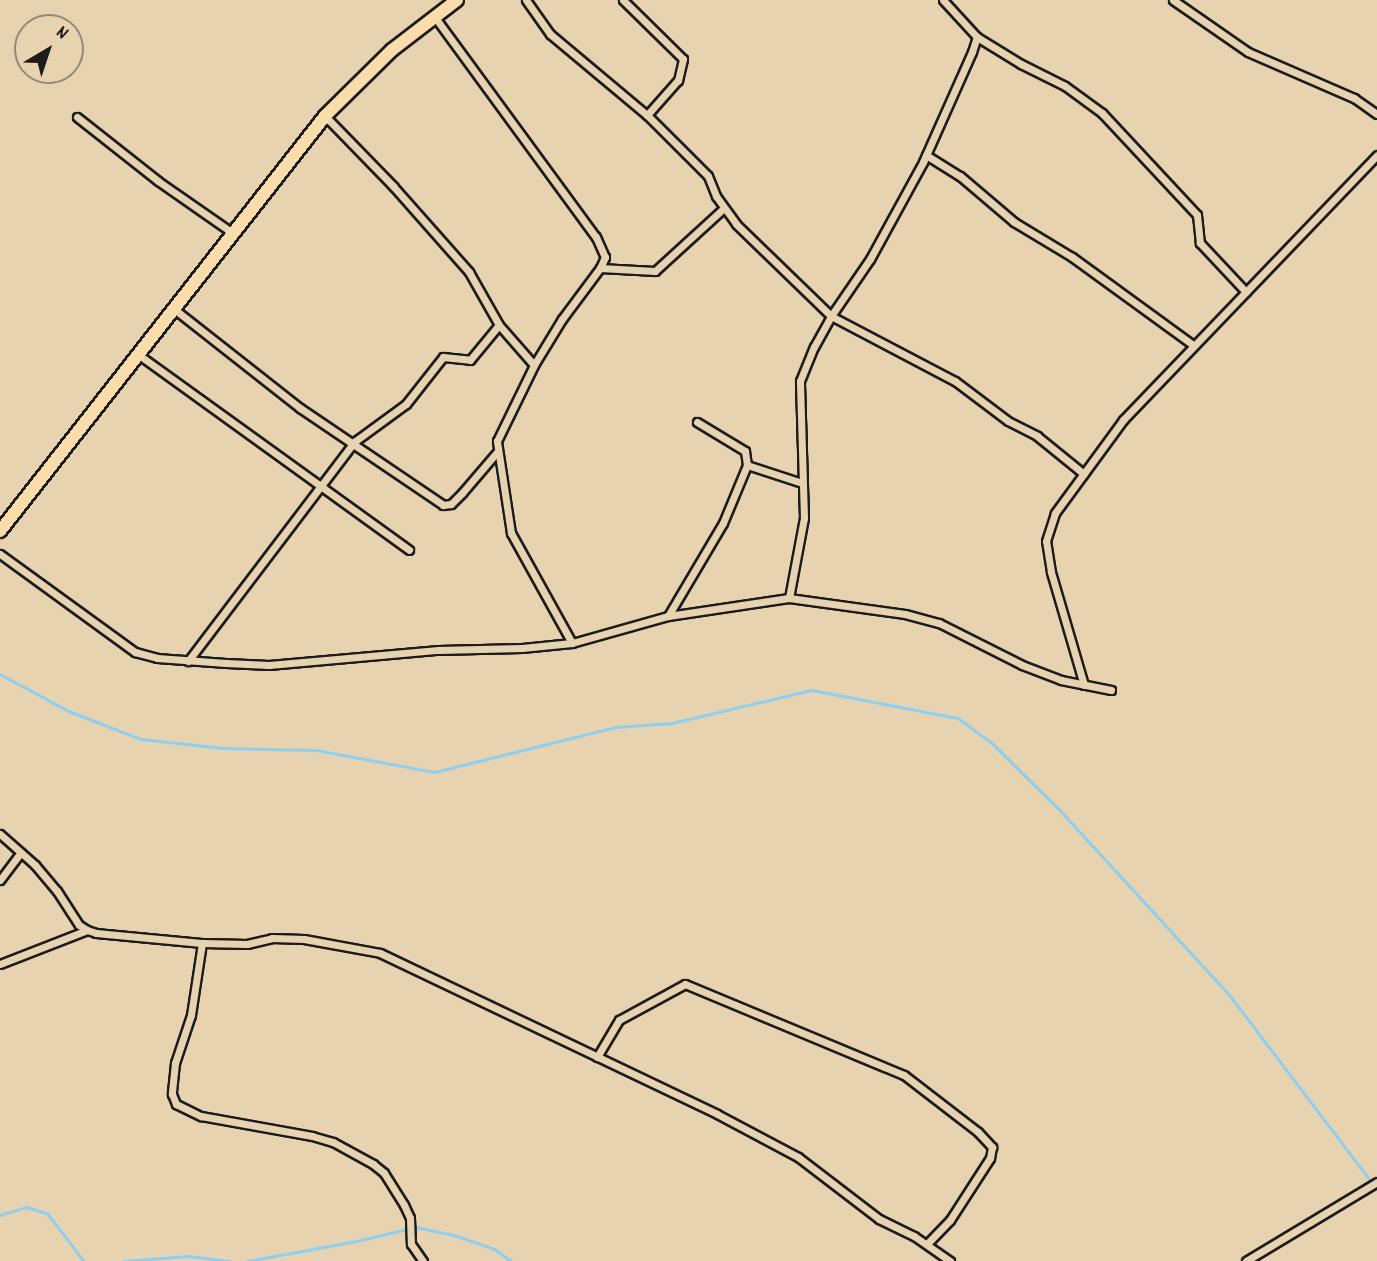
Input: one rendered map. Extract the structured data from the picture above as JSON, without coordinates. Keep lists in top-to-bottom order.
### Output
{
  "north": "top right"
}
